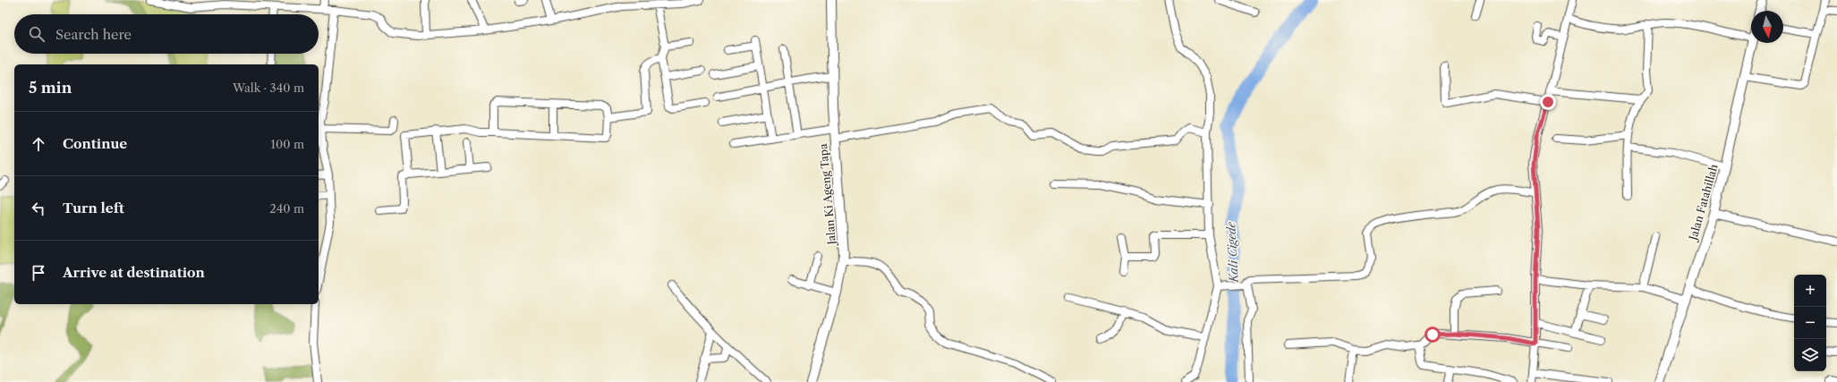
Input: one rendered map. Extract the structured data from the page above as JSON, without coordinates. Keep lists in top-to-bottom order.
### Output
{
  "streets": {
    "street": ["Jalan Ki Ageng Tapa", "Jalan Fatahillah"]
  },
  "water": ["Kali Cigede"],
  "north": "bottom",
  "page": {
    "search": "Search here",
    "heading": ["5 min", "Walk · 340 m"],
    "list": [
      ["Continue", "100 m"],
      ["Turn left", "240 m"],
      "Arrive at destination"
    ],
    "map_buttons": ["+", "−"]
  }
}
